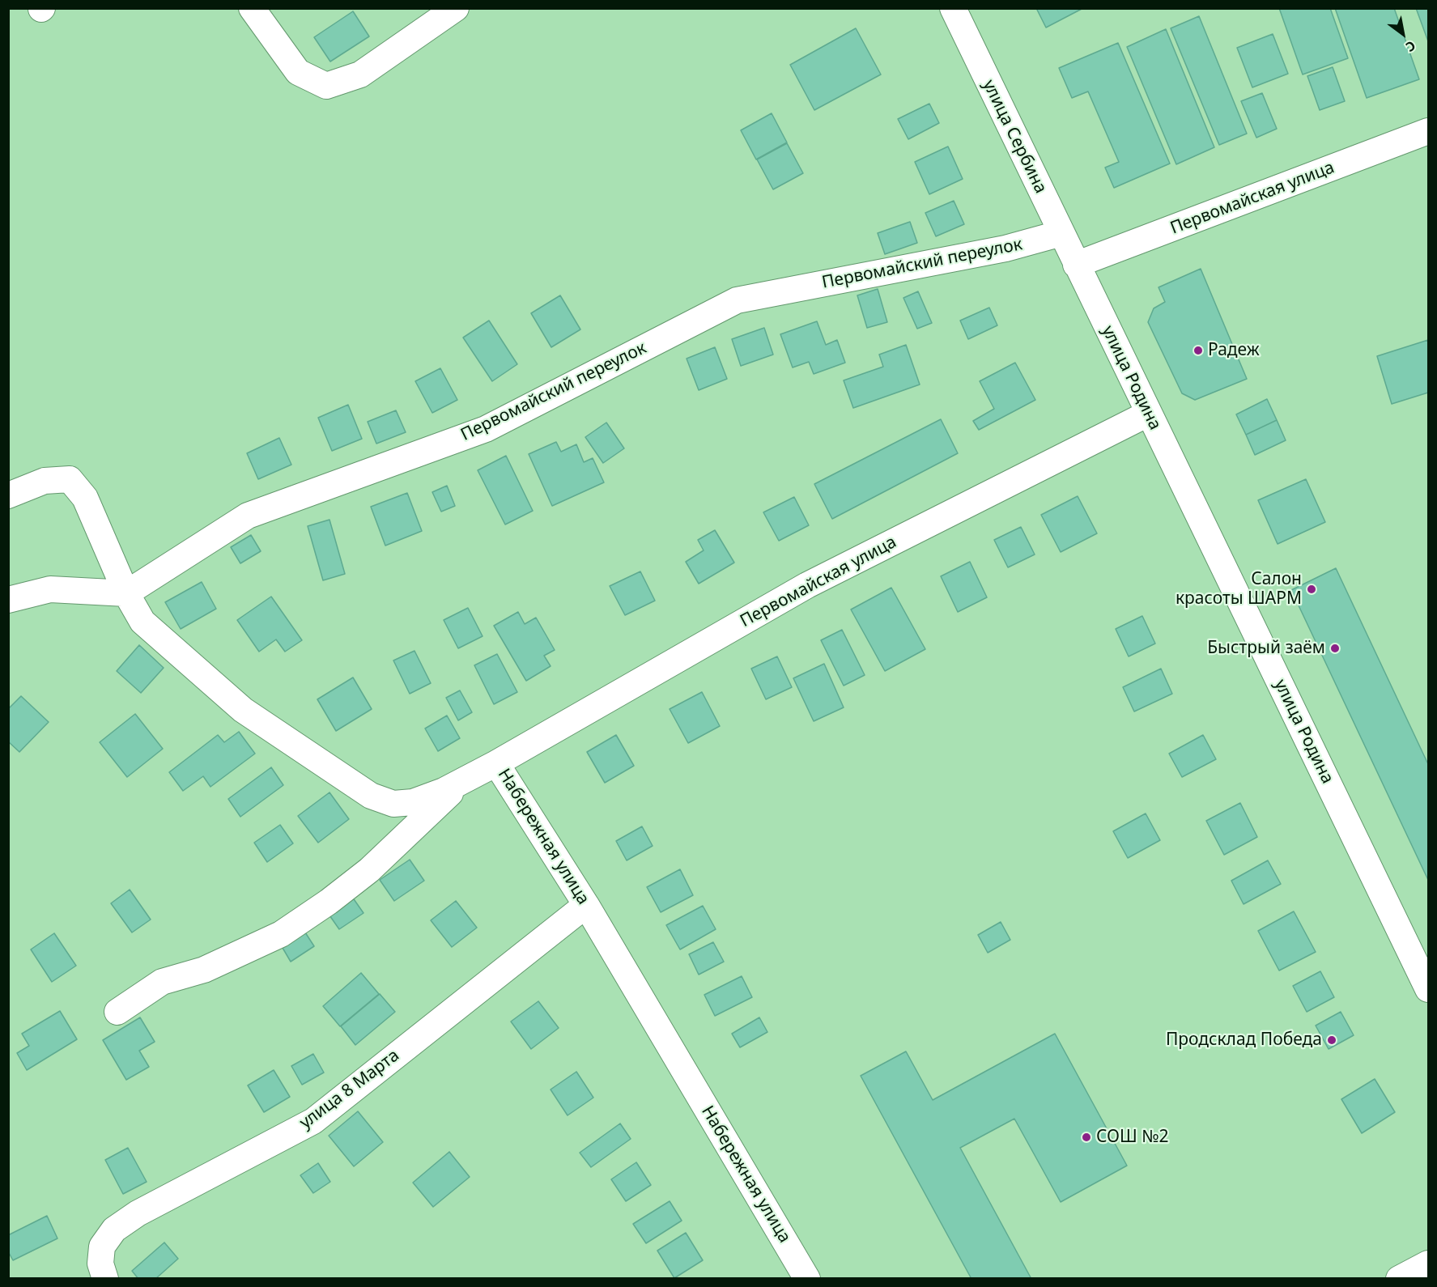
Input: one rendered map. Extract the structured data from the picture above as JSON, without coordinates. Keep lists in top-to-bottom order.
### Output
{
  "streets": {
    "street": [
      "улица Сербина",
      "Первомайская улица",
      "Первомайский переулок",
      "улица Родина",
      "Набережная улица",
      "улица 8 Марта"
    ]
  },
  "crossings": [
    ["улица Сербина", "Первомайская улица"],
    ["улица Сербина", "Первомайский переулок"],
    ["улица Сербина", "улица Родина"],
    ["Первомайская улица", "улица Родина"],
    ["Первомайская улица", "Набережная улица"],
    ["Первомайский переулок", "Набережная улица"],
    ["Набережная улица", "улица 8 Марта"]
  ],
  "places": [
    "Радеж",
    "Салон красоты ШАРМ",
    "Быстрый заём",
    "Продсклад Победа",
    "СОШ №2"
  ],
  "north": "bottom right"
}
